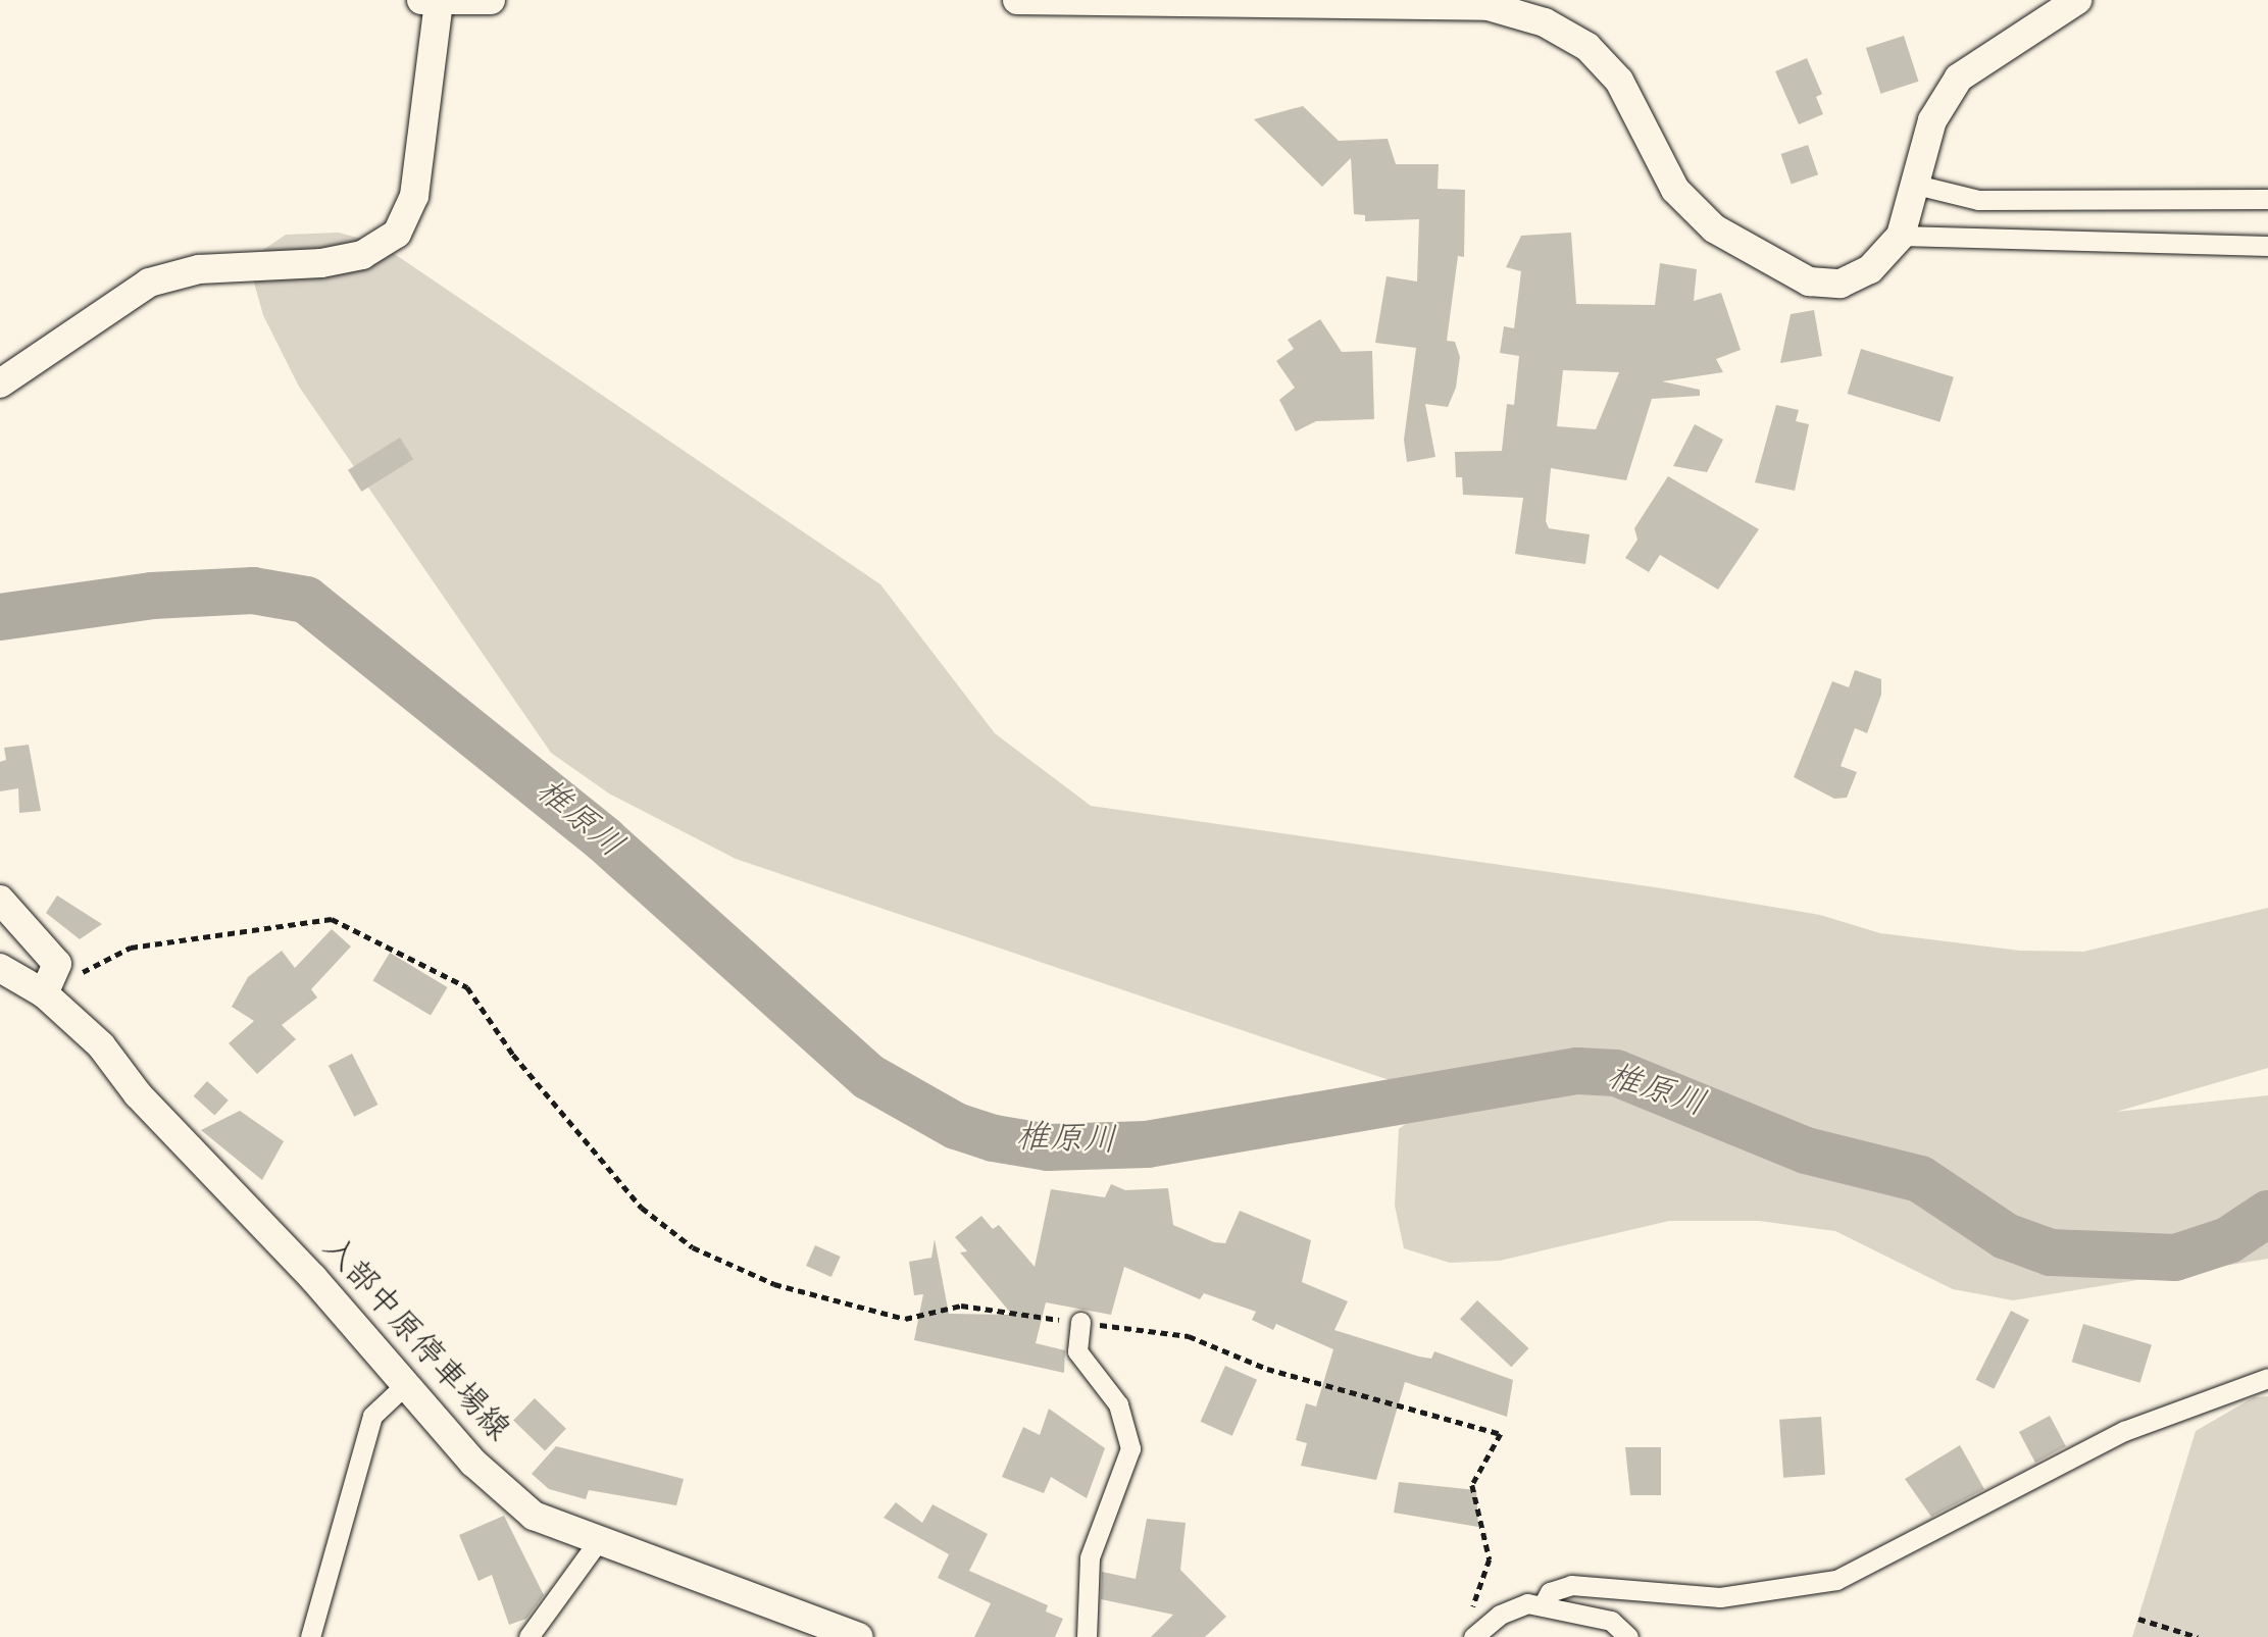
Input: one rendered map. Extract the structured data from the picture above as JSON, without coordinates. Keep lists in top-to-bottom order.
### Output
{
  "streets": {
    "street": ["入部中原停車場線"]
  },
  "water": ["椎原川"]
}
